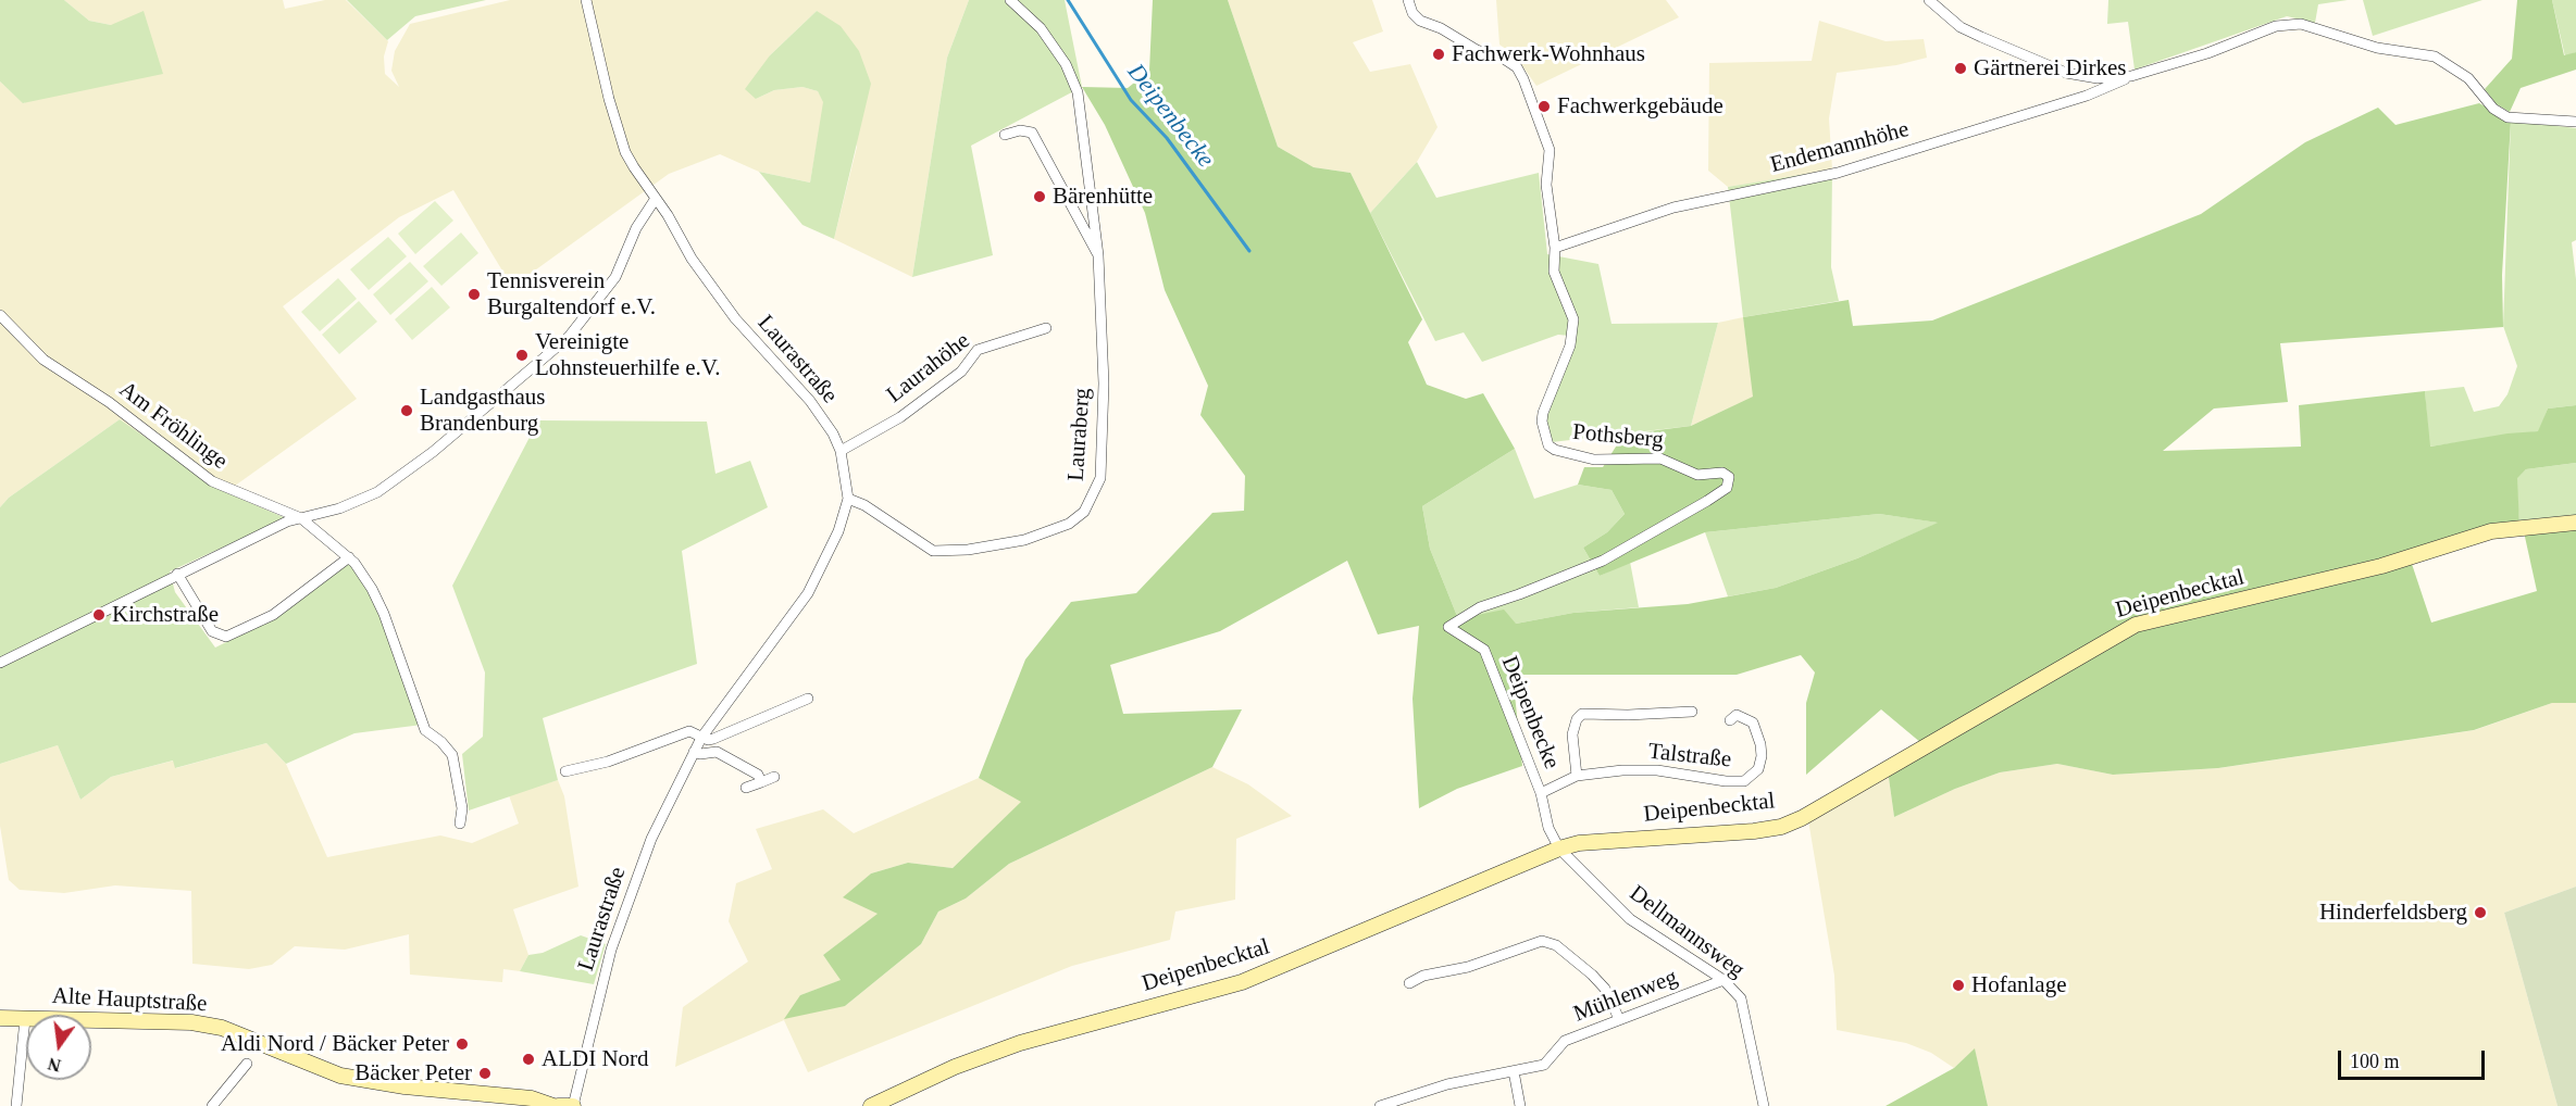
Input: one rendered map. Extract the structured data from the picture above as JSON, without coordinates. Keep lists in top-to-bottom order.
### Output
{
  "streets": {
    "main road": ["Deipenbecktal", "Alte Hauptstraße"],
    "street": [
      "Endemannhöhe",
      "Laurastraße",
      "Laurahöhe",
      "Am Fröhlinge",
      "Lauraberg",
      "Pothsberg",
      "Deipenbecke",
      "Talstraße",
      "Dellmannsweg",
      "Mühlenweg"
    ]
  },
  "crossings": [
    ["Endemannhöhe", "Pothsberg"],
    ["Laurastraße", "Laurahöhe"],
    ["Laurastraße", "Lauraberg"],
    ["Laurastraße", "Alte Hauptstraße"],
    ["Pothsberg", "Deipenbecke"],
    ["Deipenbecktal", "Dellmannsweg"],
    ["Deipenbecke", "Talstraße"],
    ["Dellmannsweg", "Mühlenweg"]
  ],
  "water": ["Deipenbecke"],
  "places": [
    "Fachwerk-Wohnhaus",
    "Gärtnerei Dirkes",
    "Fachwerkgebäude",
    "Bärenhütte",
    "Tennisverein Burgaltendorf e.V.",
    "Vereinigte Lohnsteuerhilfe e.V.",
    "Landgasthaus Brandenburg",
    "Kirchstraße",
    "Hinderfeldsberg",
    "Hofanlage",
    "Aldi Nord / Bäcker Peter",
    "ALDI Nord",
    "Bäcker Peter"
  ],
  "scale_bar": "100 m",
  "north": "bottom"
}
